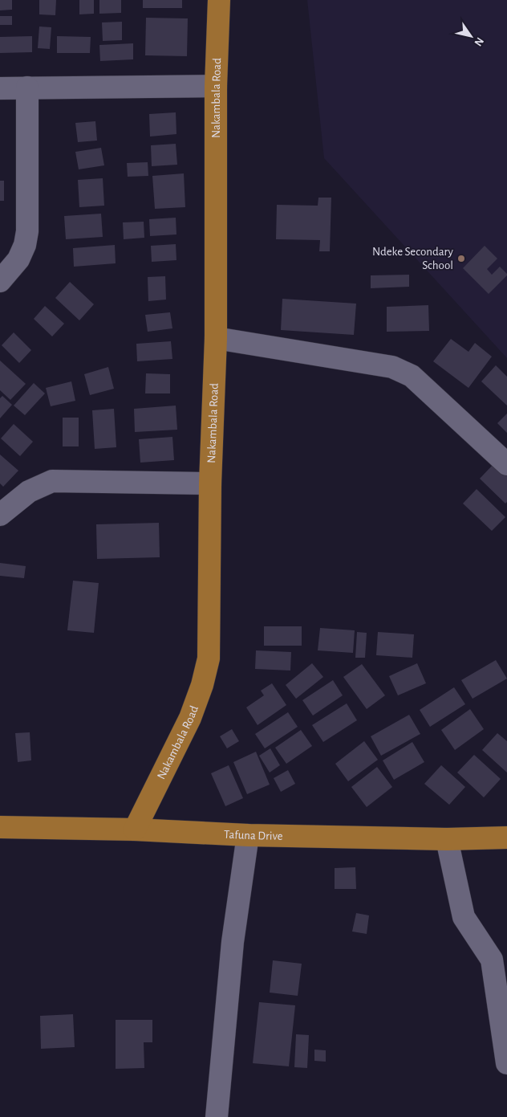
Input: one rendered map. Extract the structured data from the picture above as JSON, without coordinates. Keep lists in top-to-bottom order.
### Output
{
  "streets": {
    "main road": ["Nakambala Road", "Tafuna Drive"]
  },
  "crossings": [
    ["Nakambala Road", "Tafuna Drive"]
  ],
  "places": ["Ndeke Secondary School"],
  "north": "bottom right"
}
